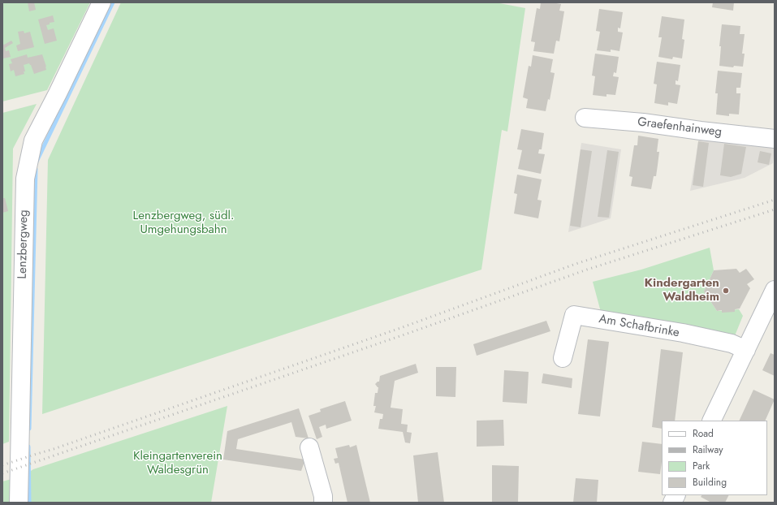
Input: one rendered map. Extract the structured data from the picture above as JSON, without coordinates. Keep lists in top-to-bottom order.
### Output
{
  "streets": {
    "street": ["Graefenhainweg", "Lenzbergweg", "Am Schafbrinke"]
  },
  "parks": ["Lenzbergweg, südl. Umgehungsbahn", "Kleingartenverein Waldesgrün"],
  "places": ["Kindergarten Waldheim"],
  "legend": [
    "Road",
    "Railway",
    "Park",
    "Building"
  ]
}
